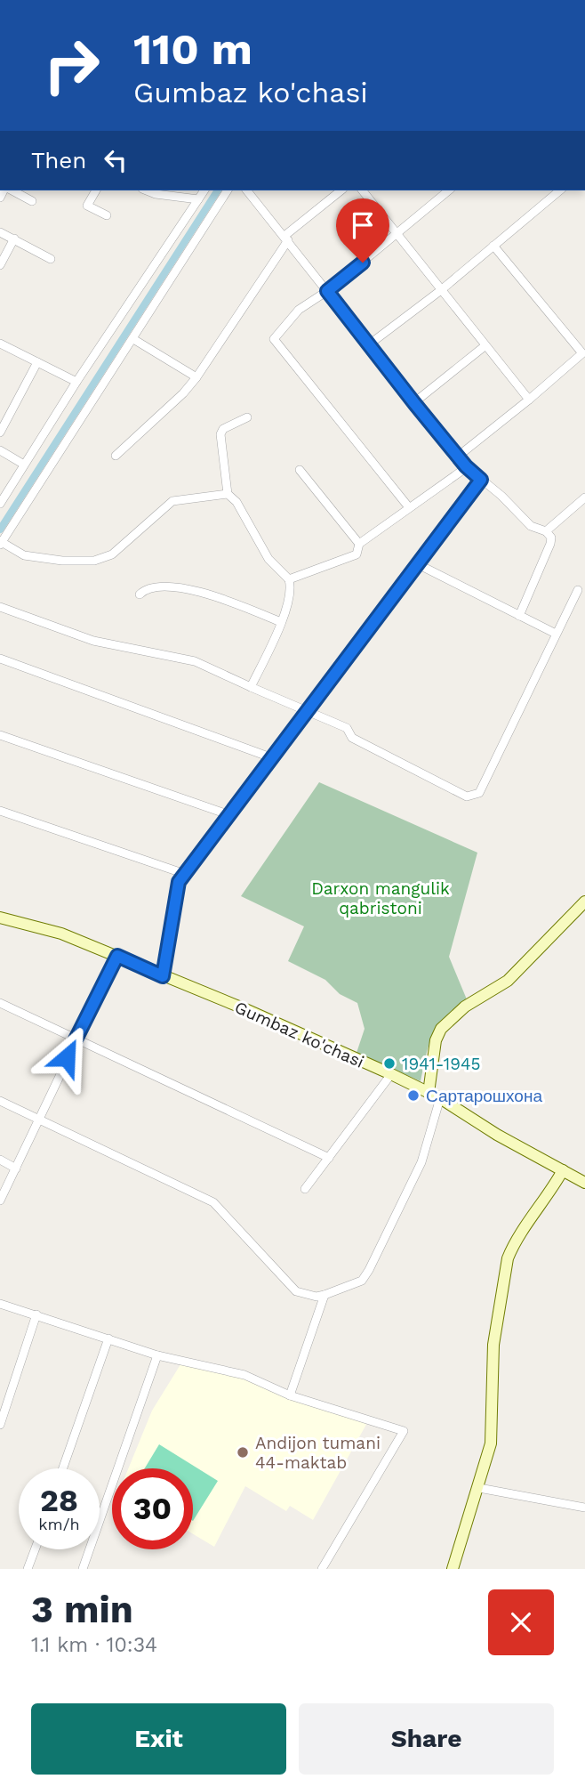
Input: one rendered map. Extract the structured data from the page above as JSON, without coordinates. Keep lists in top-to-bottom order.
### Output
{
  "streets": {
    "street": ["Gumbaz ko'chasi"]
  },
  "parks": ["Darxon mangulik qabristoni"],
  "places": ["1941-1945", "Сартарошхона", "Andijon tumani 44-maktab"],
  "page": {
    "turn": ["110 m", "Gumbaz ko'chasi"],
    "then": "Then",
    "speed": "28 km/h",
    "limit": "30",
    "heading": ["3 min", "1.1 km · 10:34"],
    "buttons": ["Exit", "Share"]
  }
}
